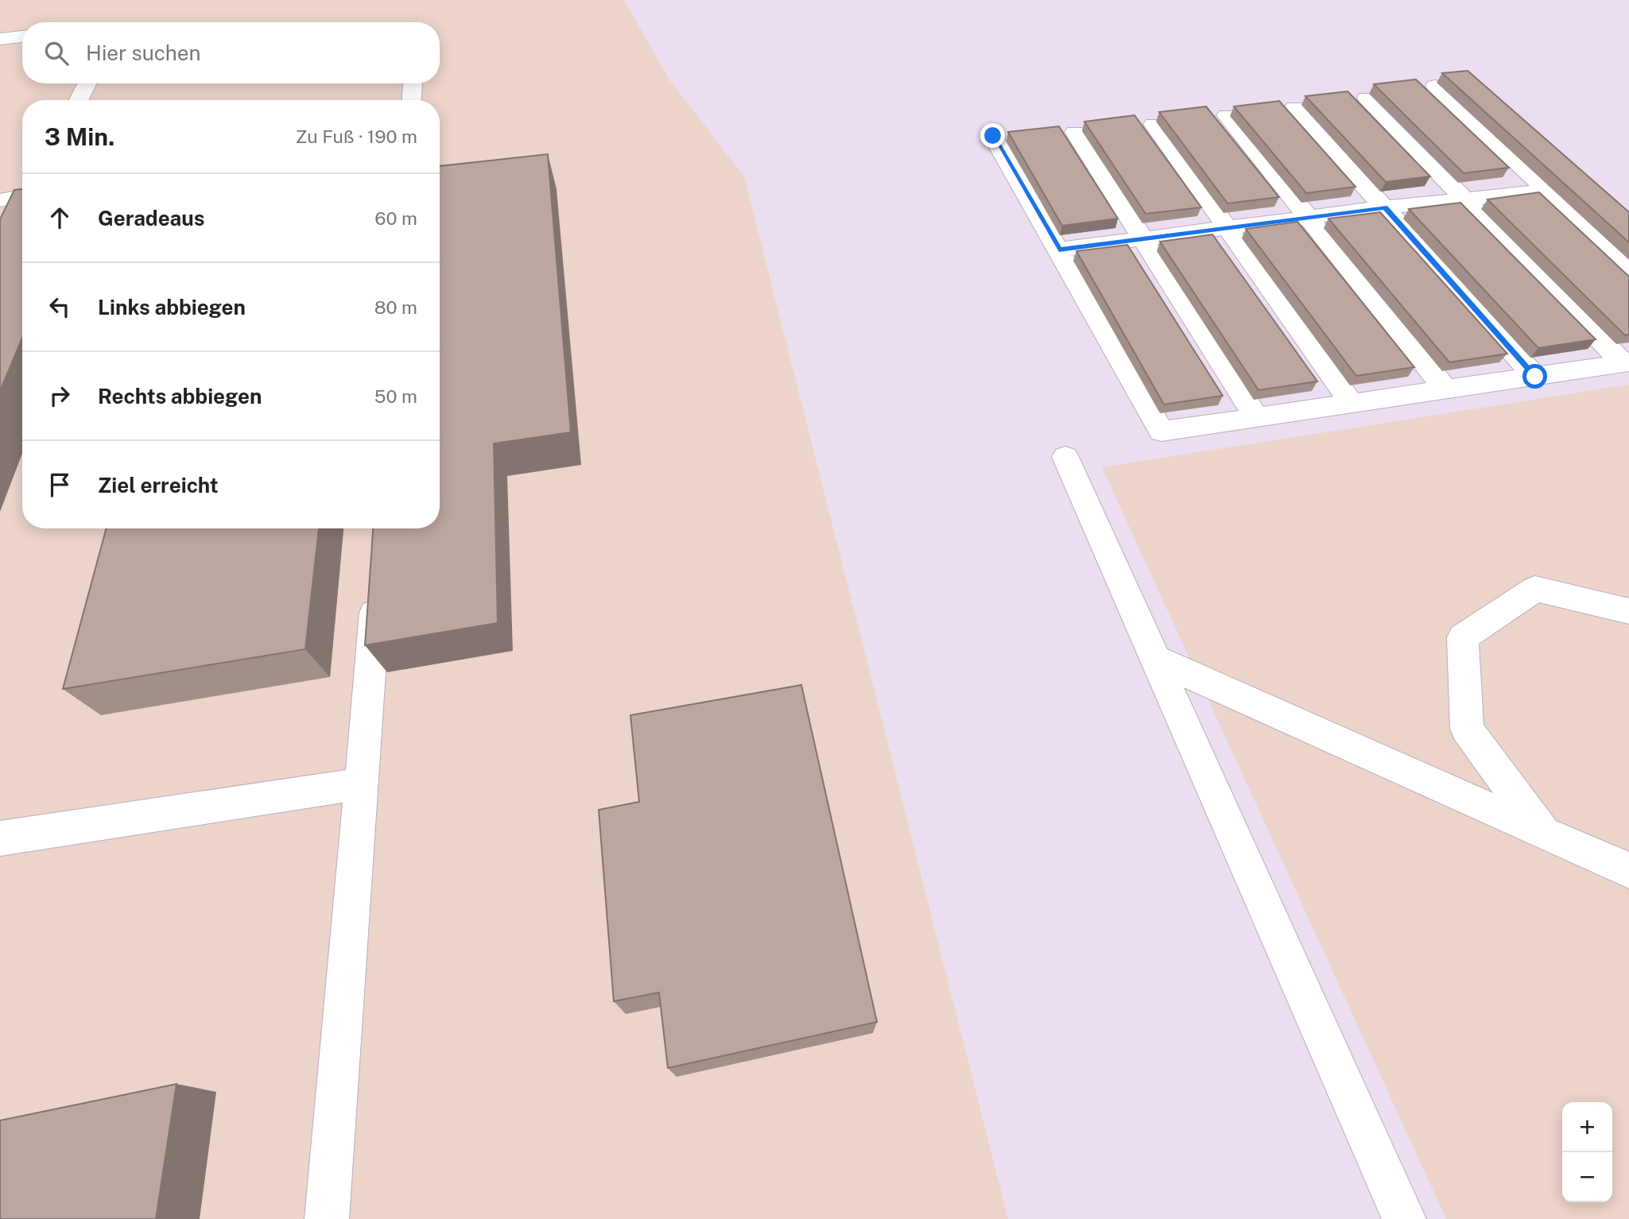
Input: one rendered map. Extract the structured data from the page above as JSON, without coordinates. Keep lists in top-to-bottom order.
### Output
{
  "page": {
    "search": "Hier suchen",
    "heading": ["3 Min.", "Zu Fuß · 190 m"],
    "list": [
      ["Geradeaus", "60 m"],
      ["Links abbiegen", "80 m"],
      ["Rechts abbiegen", "50 m"],
      "Ziel erreicht"
    ],
    "map_buttons": ["+", "−"]
  }
}
